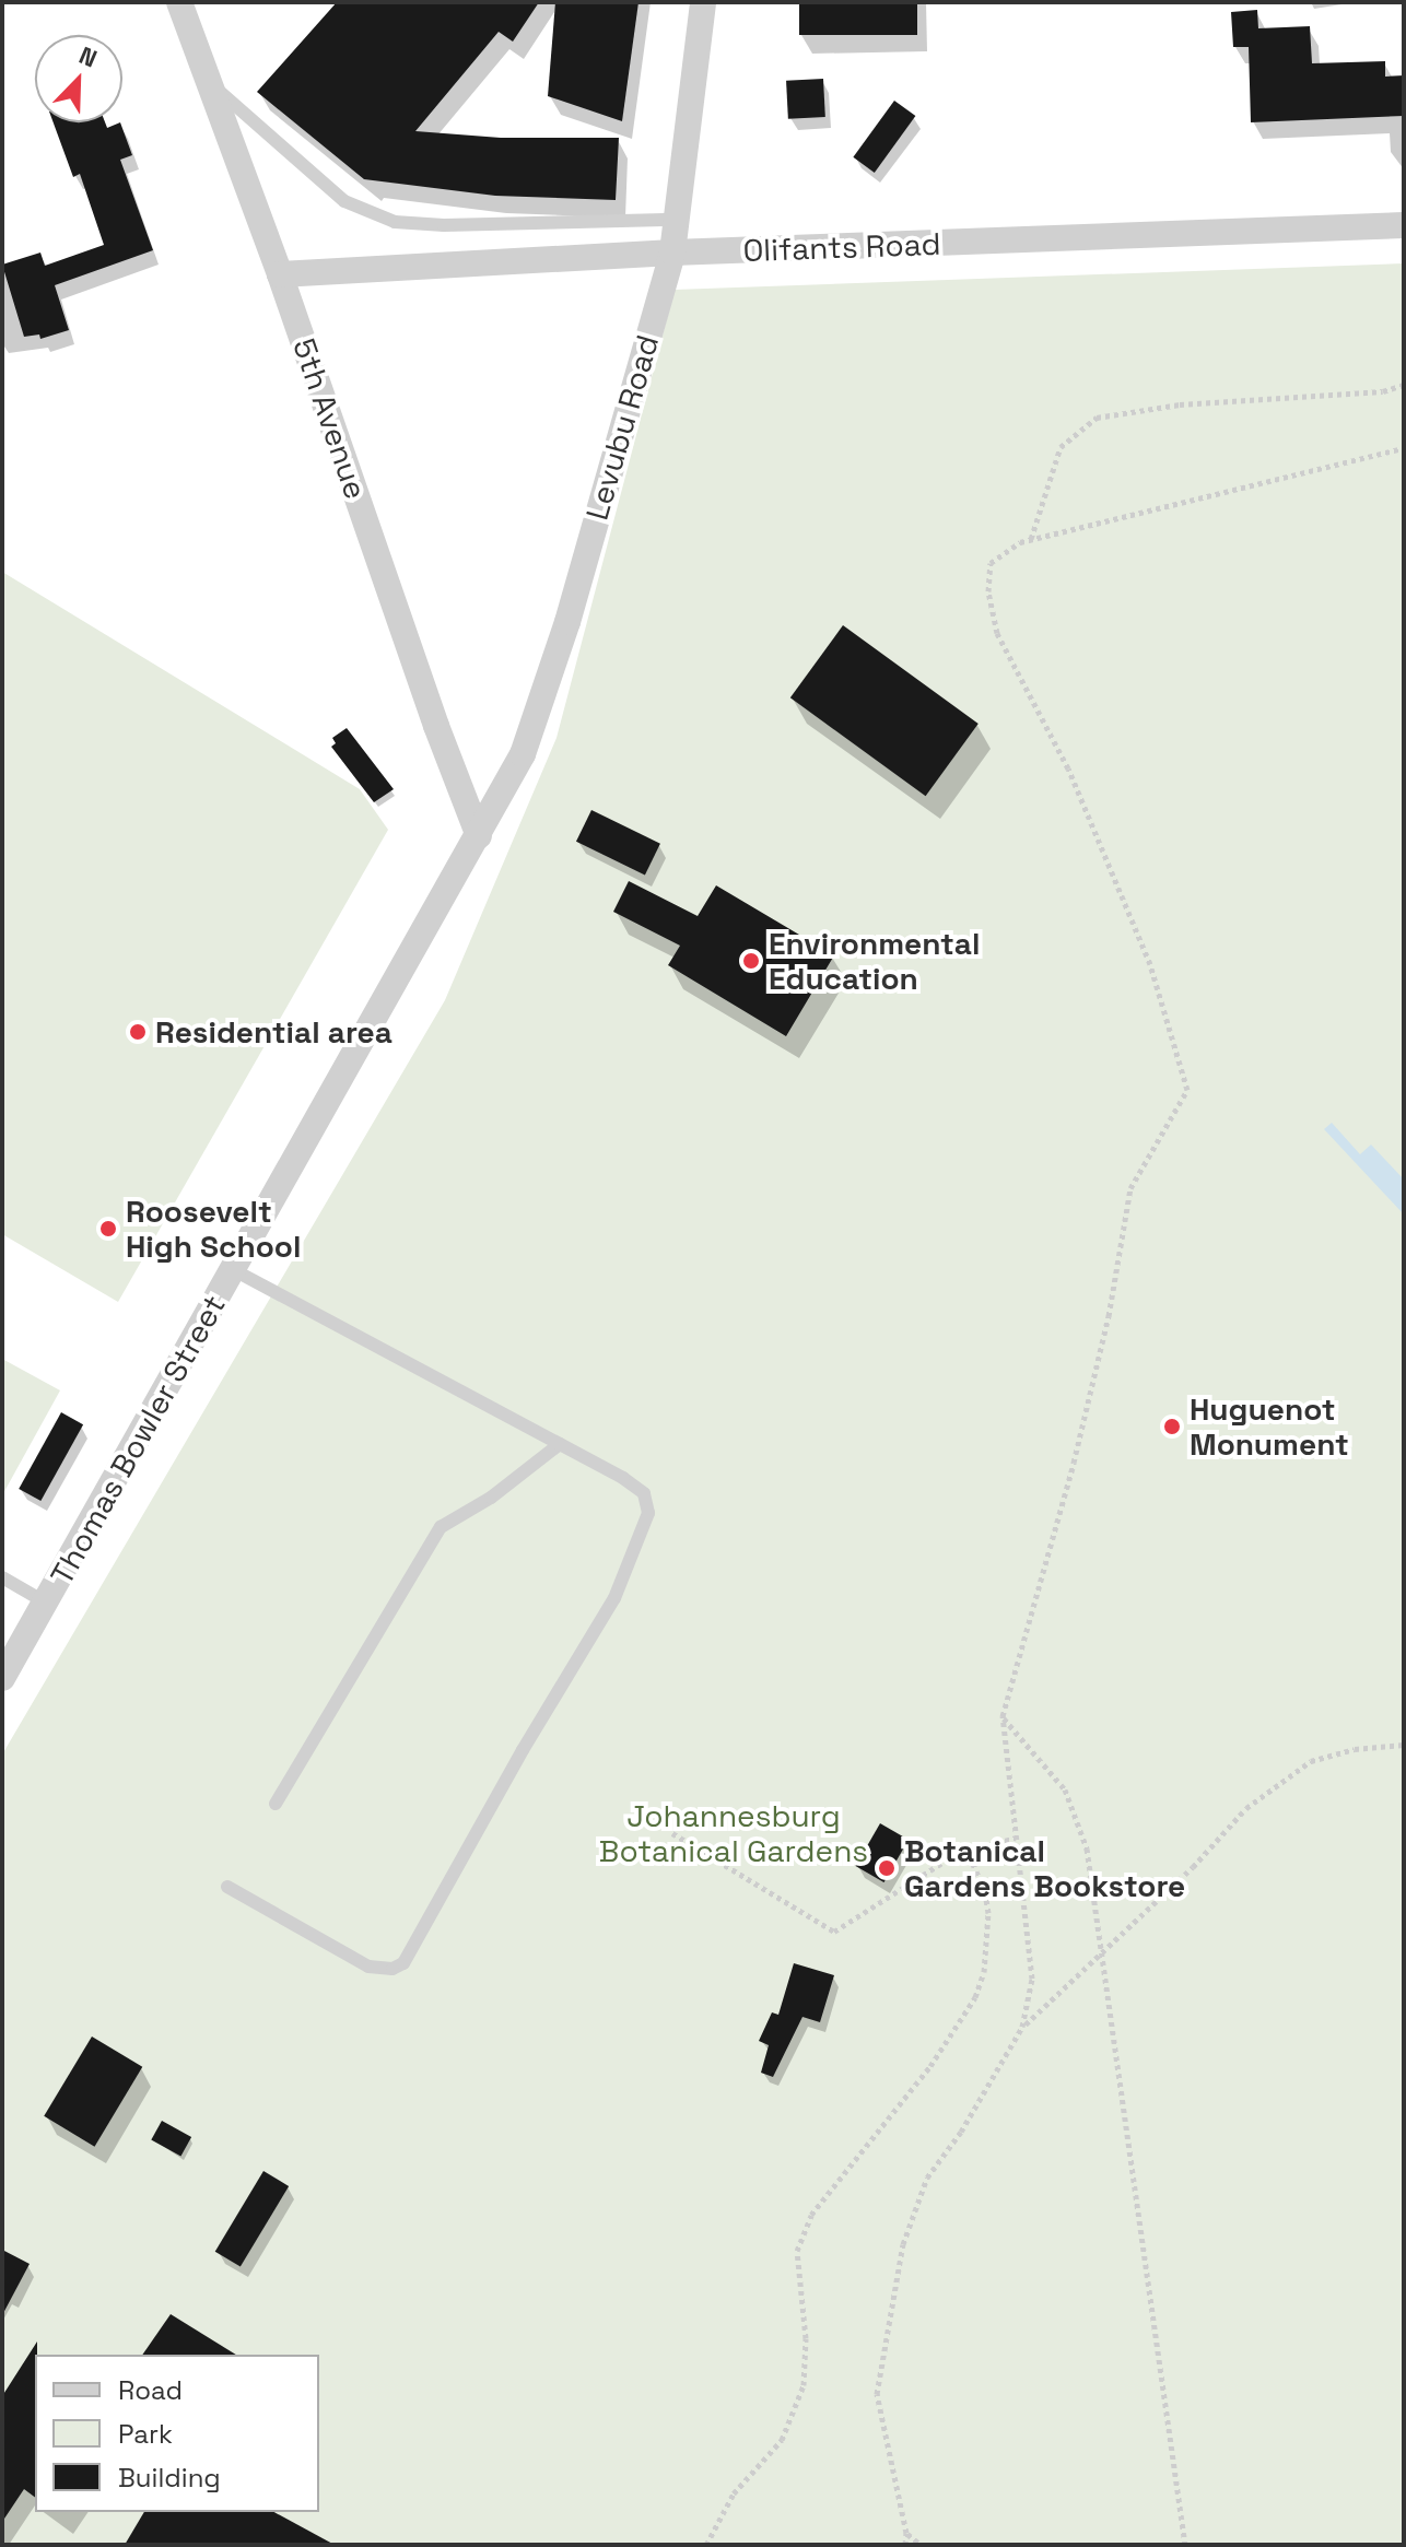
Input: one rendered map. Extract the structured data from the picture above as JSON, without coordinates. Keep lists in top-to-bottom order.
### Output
{
  "streets": {
    "street": [
      "Olifants Road",
      "5th Avenue",
      "Levubu Road",
      "Thomas Bowler Street"
    ]
  },
  "crossings": [
    ["Olifants Road", "5th Avenue"],
    ["Olifants Road", "Levubu Road"],
    ["5th Avenue", "Levubu Road"],
    ["5th Avenue", "Thomas Bowler Street"],
    ["Levubu Road", "Thomas Bowler Street"]
  ],
  "parks": ["Johannesburg Botanical Gardens"],
  "places": [
    "Environmental Education",
    "Residential area",
    "Roosevelt High School",
    "Huguenot Monument",
    "Botanical Gardens Bookstore"
  ],
  "legend": ["Road", "Park", "Building"],
  "north": "top right"
}
